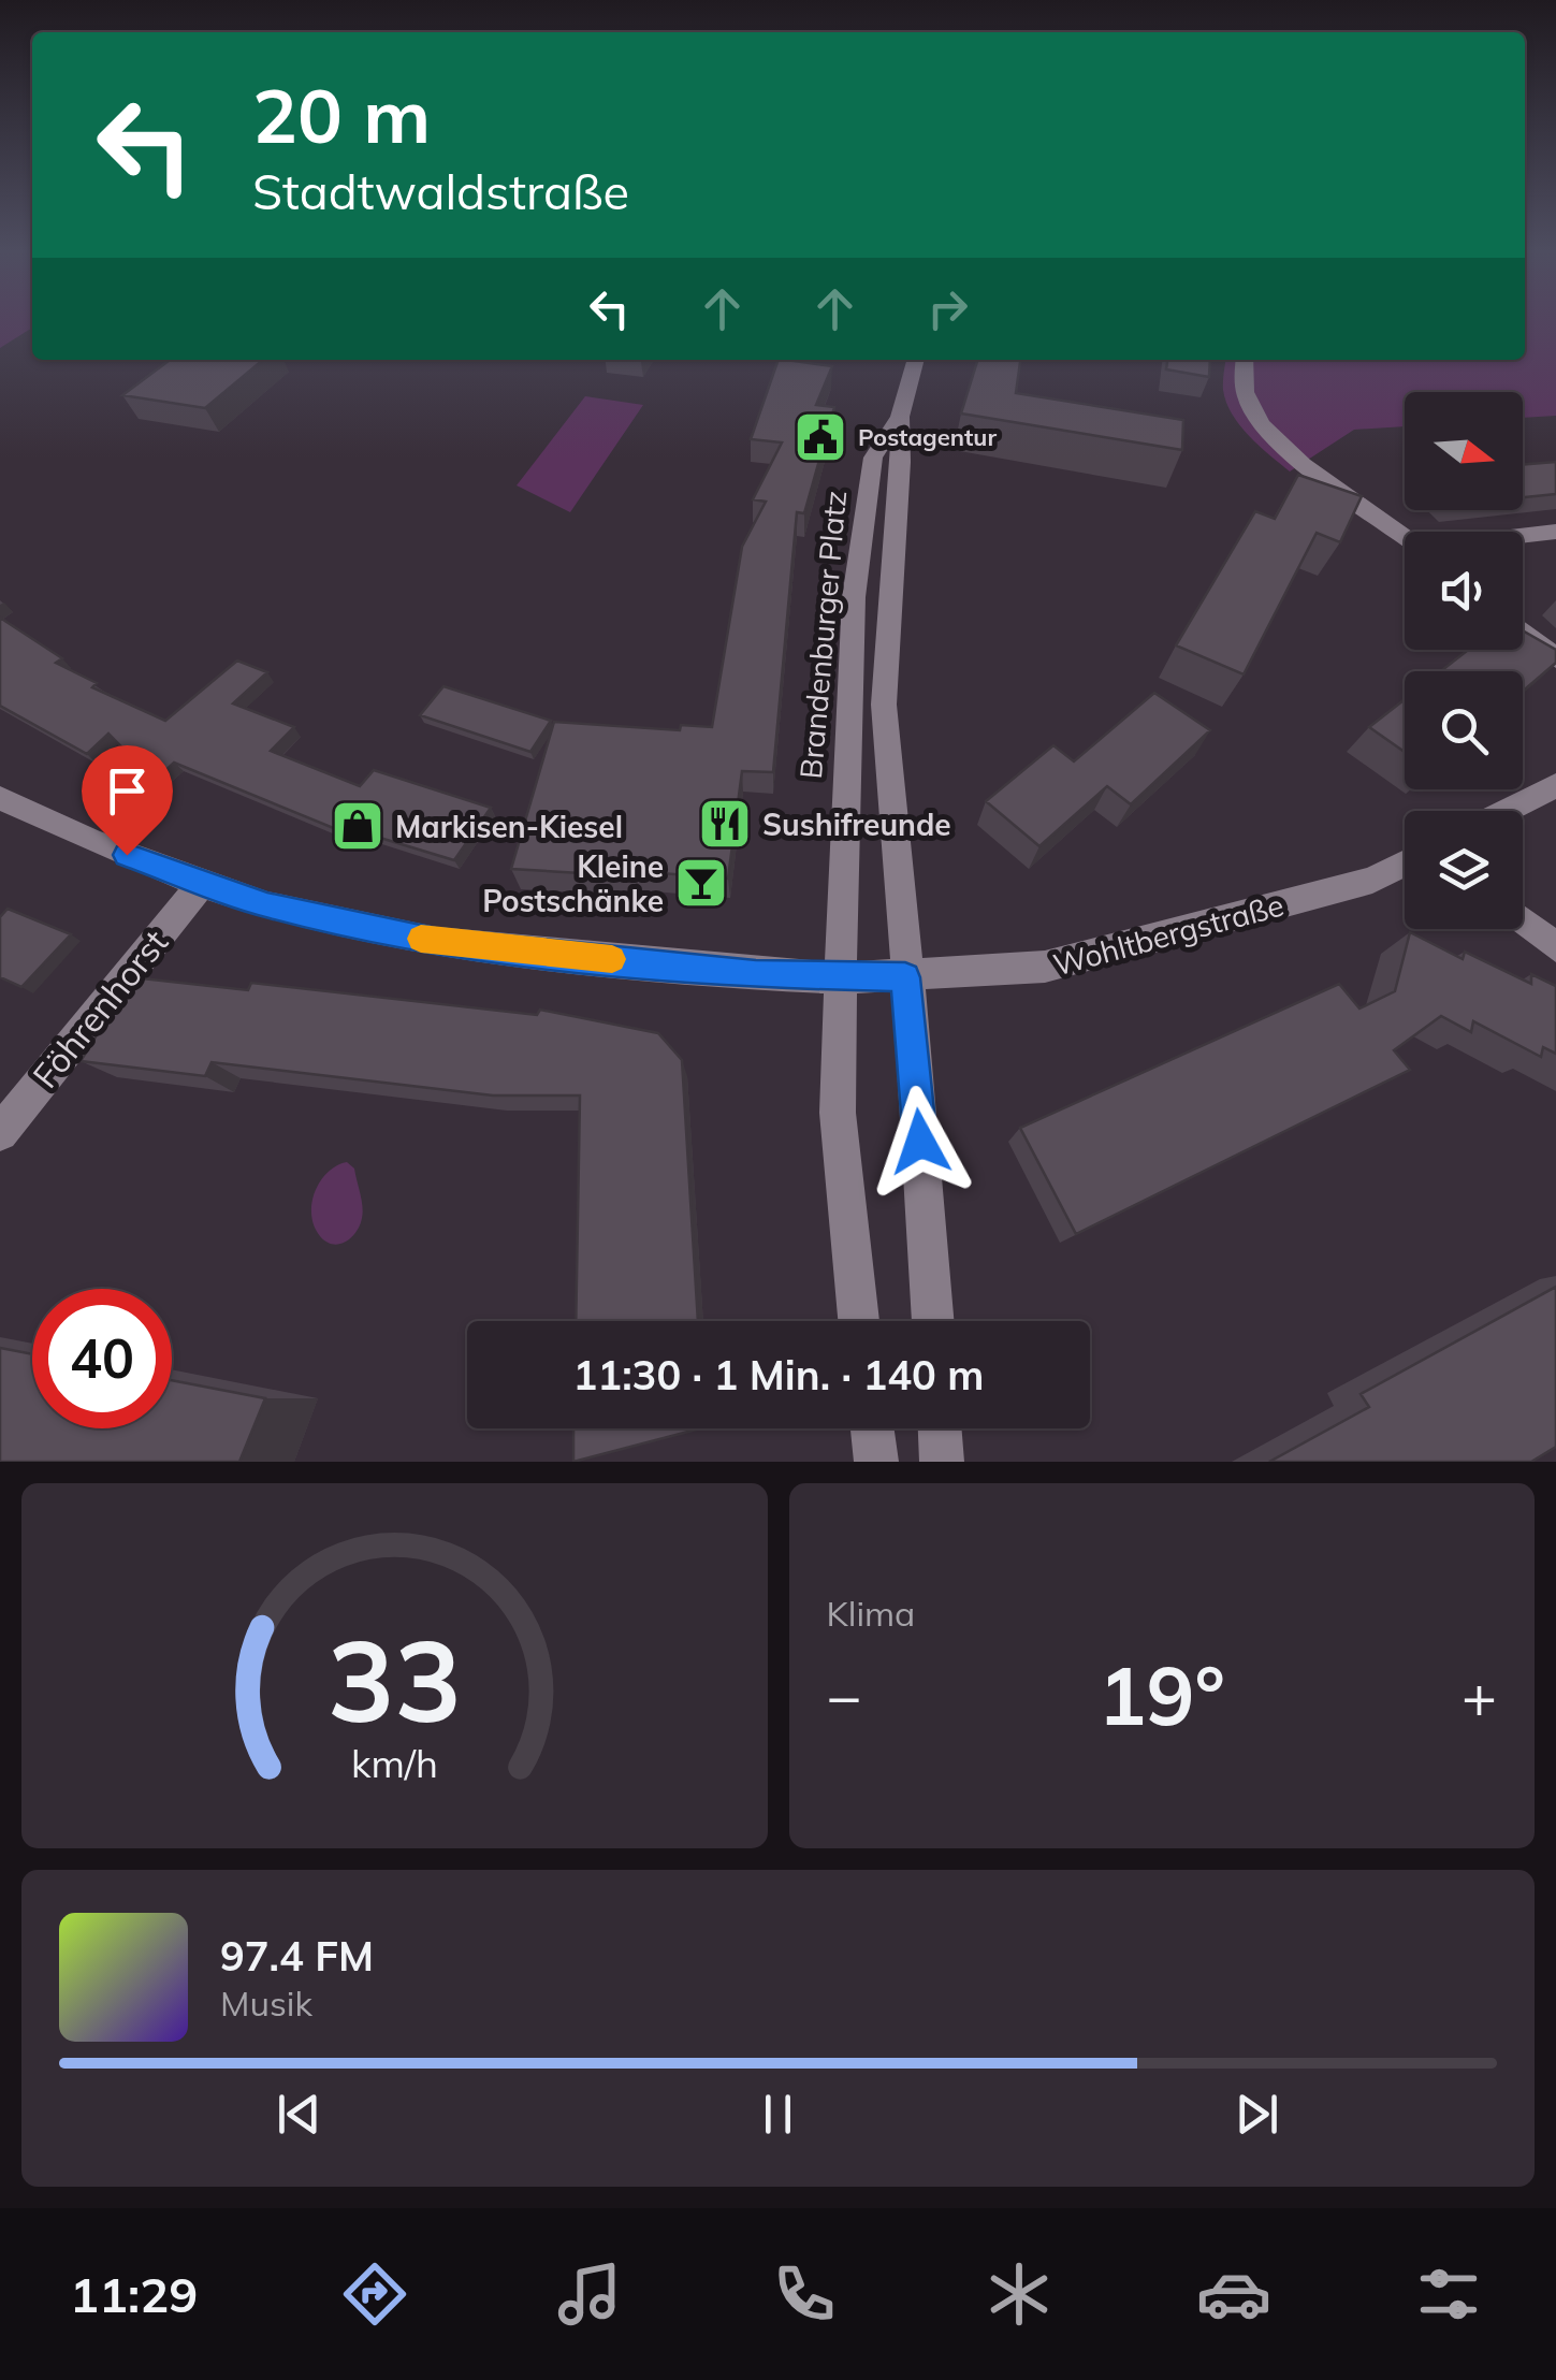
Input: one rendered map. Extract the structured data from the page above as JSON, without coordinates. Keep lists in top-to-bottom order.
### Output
{
  "streets": {
    "street": ["Brandenburger Platz", "Wohltbergstraße", "Föhrenhorst"]
  },
  "crossings": [
    ["Brandenburger Platz", "Wohltbergstraße"],
    ["Wohltbergstraße", "Föhrenhorst"]
  ],
  "places": {
    "public building": ["Postagentur"],
    "restaurant": ["Sushifreunde"],
    "shop": ["Markisen-Kiesel"],
    "bar": ["Kleine Postschänke"]
  },
  "north": "right",
  "page": {
    "turn": ["20 m", "Stadtwaldstraße"],
    "limit": "40",
    "trip": "11:30 · 1 Min. · 140 m",
    "tile": "Klima",
    "heat": ["−", "19°", "+"],
    "song": ["97.4 FM", "Musik"],
    "tabs": "11:29",
    "gauge": ["33", "km/h"]
  }
}
